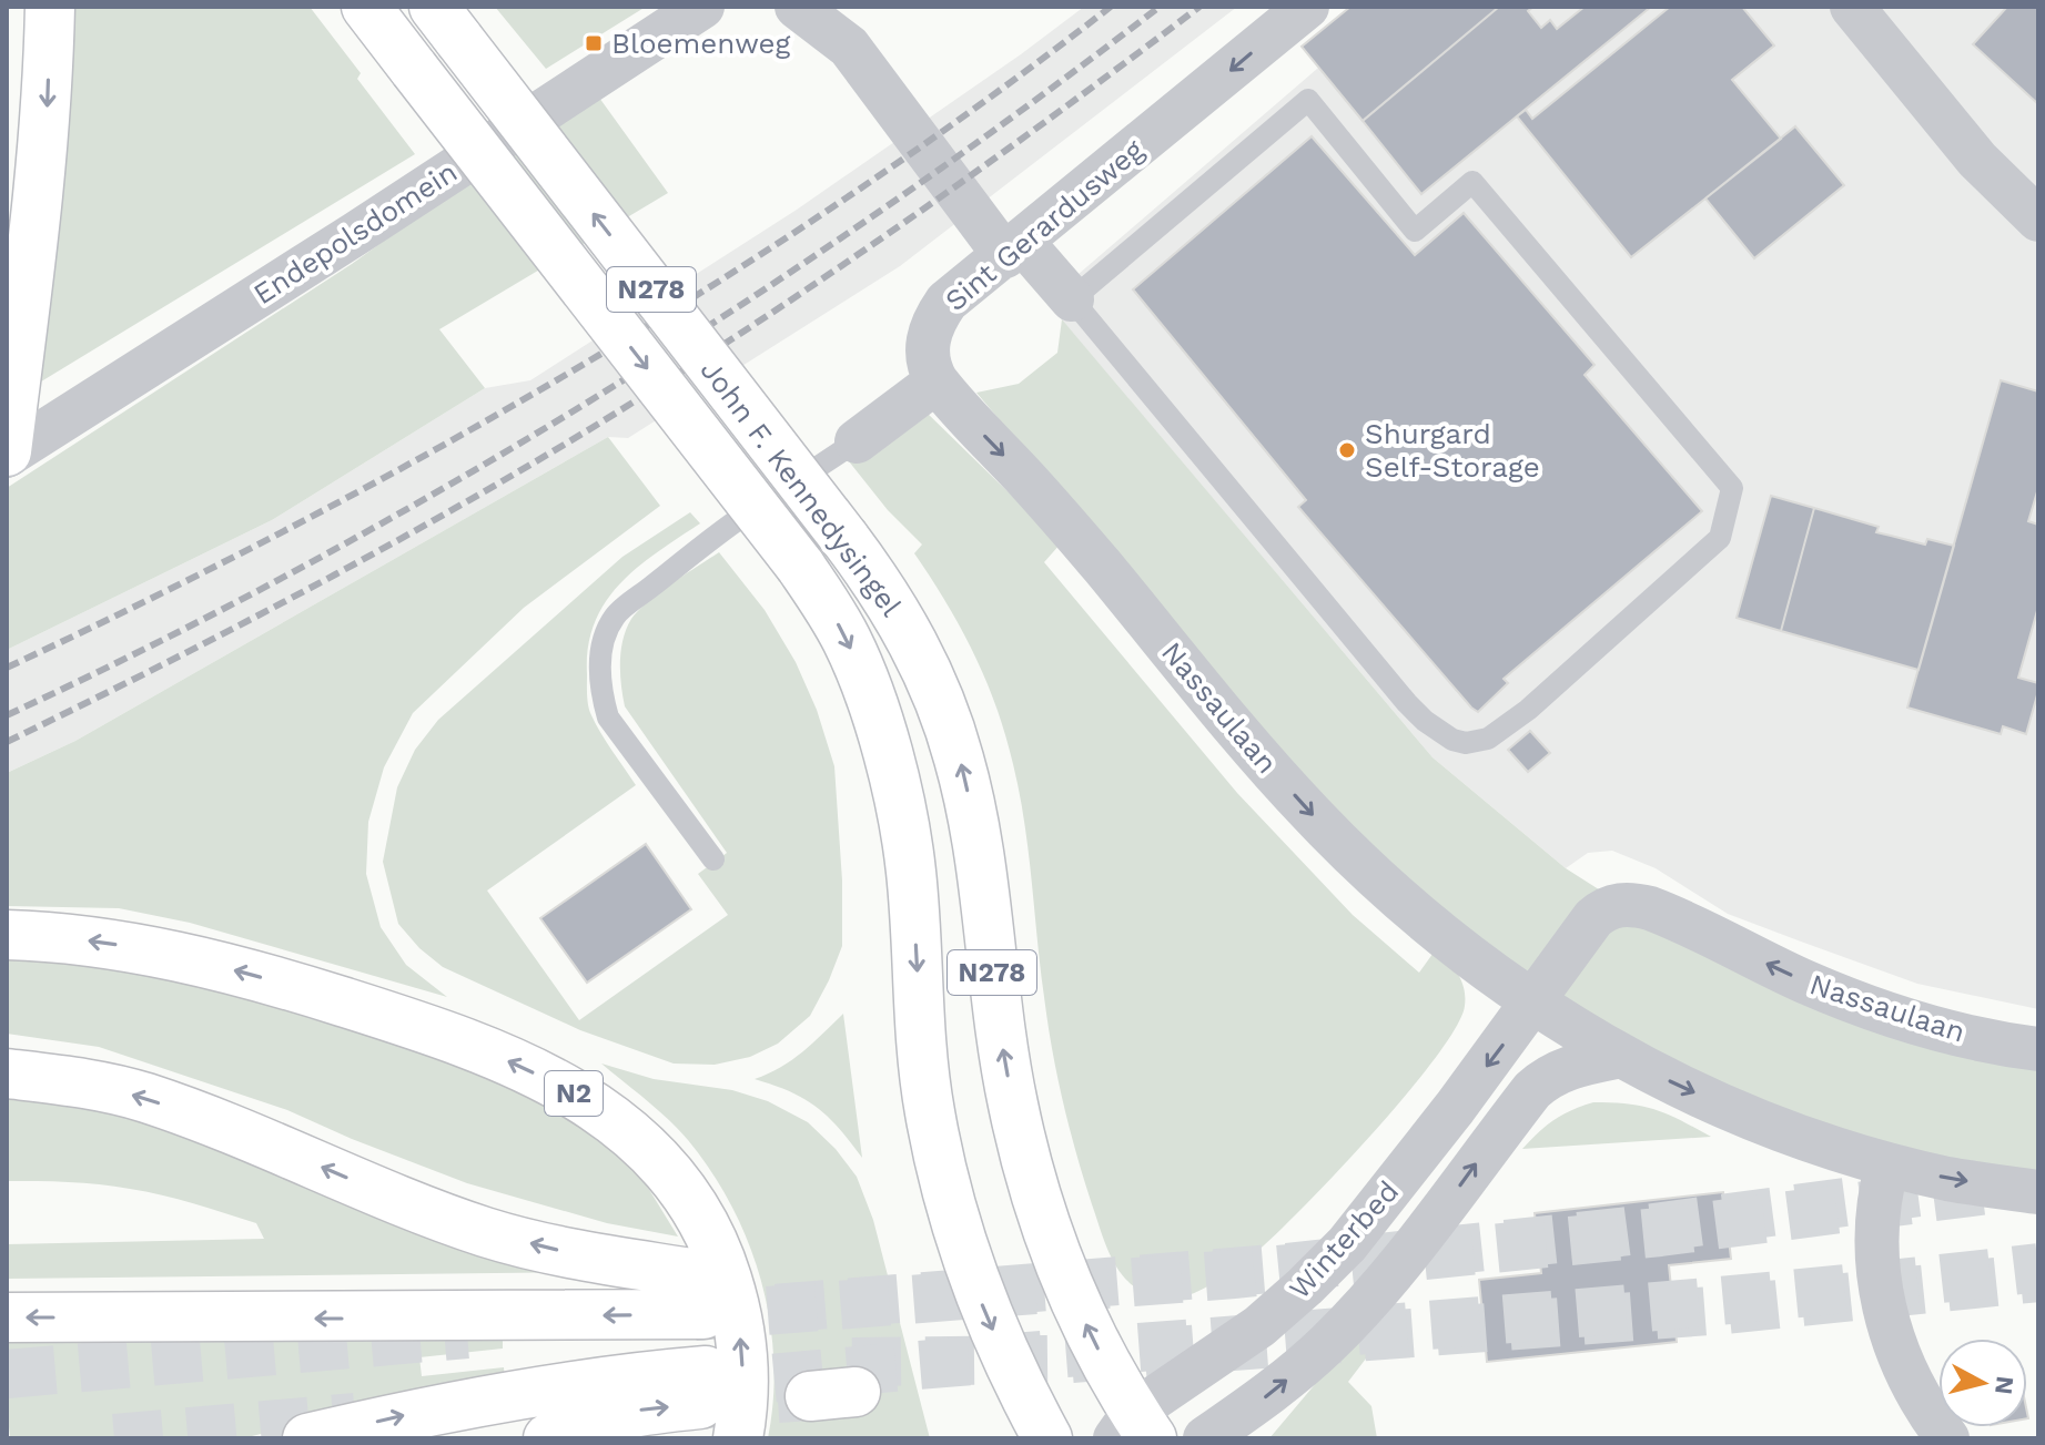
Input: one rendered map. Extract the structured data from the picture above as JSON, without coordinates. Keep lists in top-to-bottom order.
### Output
{
  "streets": {
    "main road": ["N278", "John F. Kennedysingel", "N2"],
    "street": [
      "Sint Gerardusweg",
      "Endepolsdomein",
      "Nassaulaan",
      "Winterbed"
    ]
  },
  "crossings": [
    ["Sint Gerardusweg", "Nassaulaan"],
    ["John F. Kennedysingel", "Winterbed"],
    ["Nassaulaan", "Winterbed"]
  ],
  "one_way": ["Sint Gerardusweg"],
  "places": {
    "transit": ["Bloemenweg"],
    "other": ["Shurgard Self-Storage"]
  },
  "north": "right"
}
